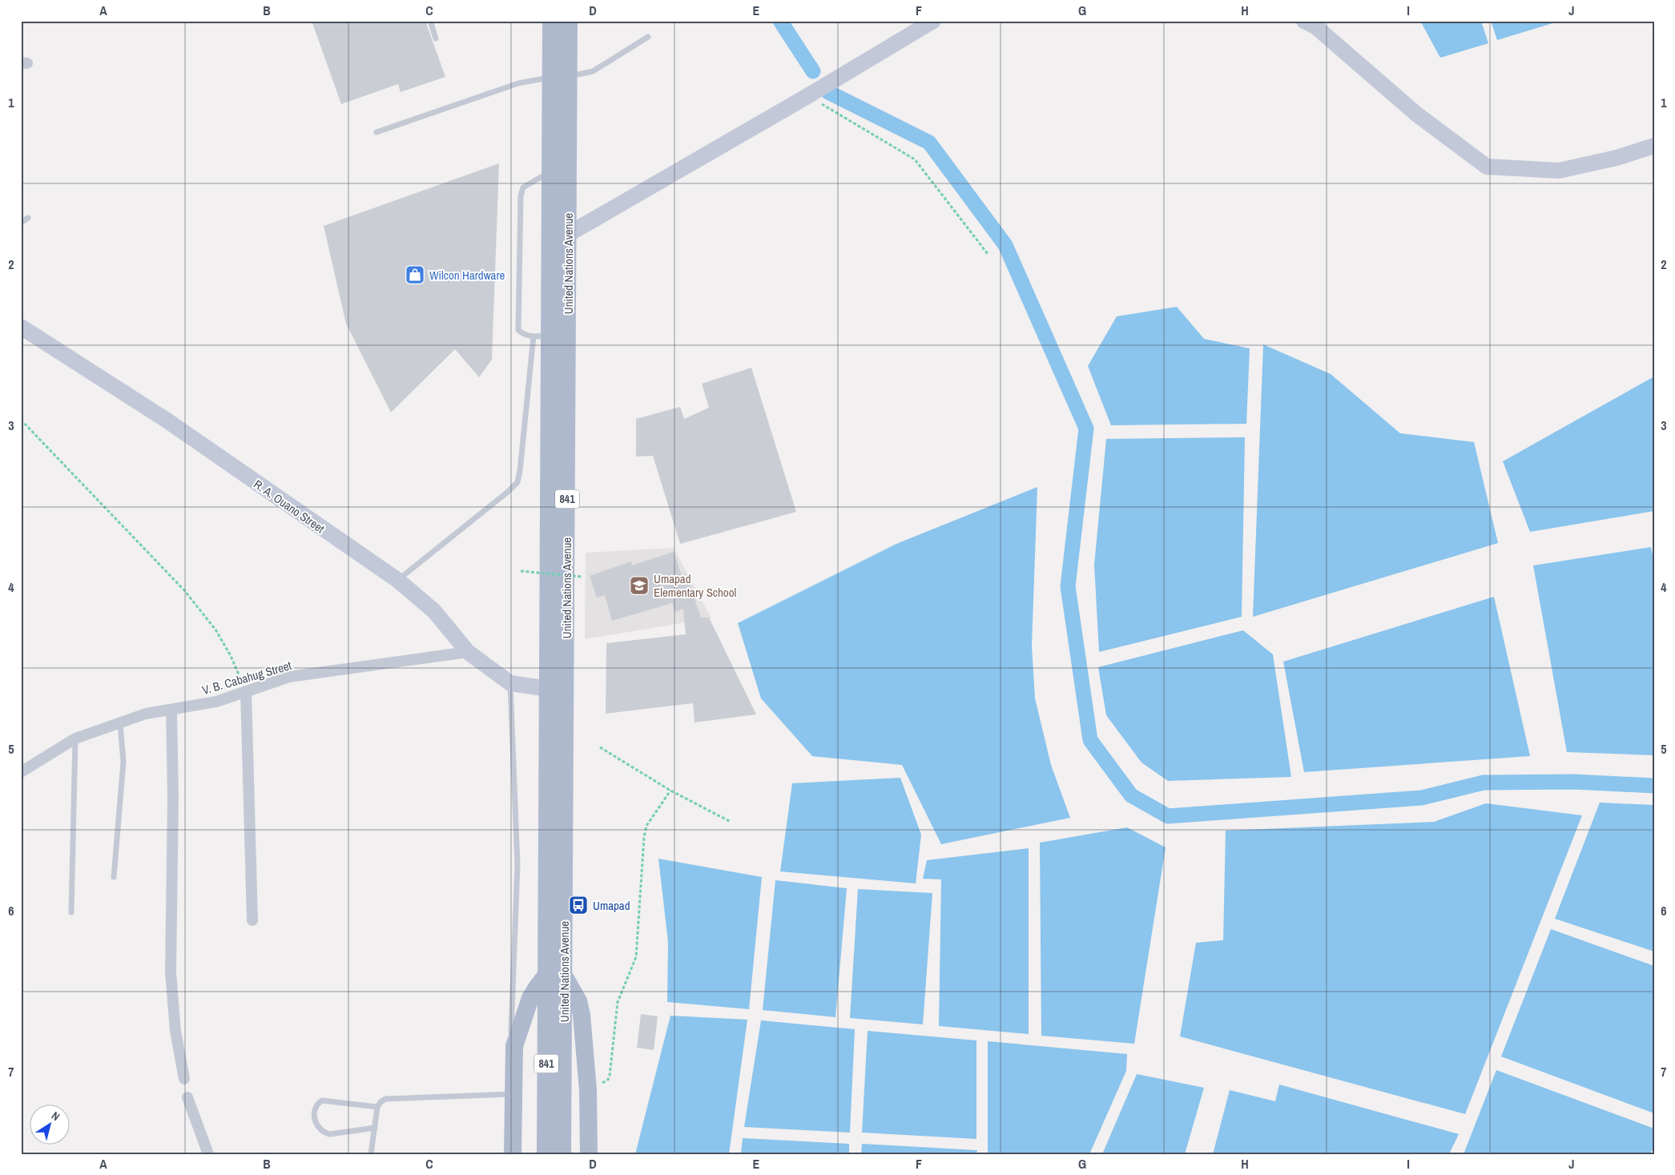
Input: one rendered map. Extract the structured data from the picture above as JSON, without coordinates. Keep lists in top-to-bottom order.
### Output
{
  "streets": {
    "main road": ["United Nations Avenue", "841"],
    "street": ["R. A. Ouano Street", "V. B. Cabahug Street"]
  },
  "crossings": [
    ["United Nations Avenue", "R. A. Ouano Street"],
    ["R. A. Ouano Street", "V. B. Cabahug Street"]
  ],
  "places": {
    "shop": ["Wilcon Hardware"],
    "school or university": ["Umapad Elementary School"],
    "bus stop": ["Umapad"]
  },
  "north": "top right",
  "grid": {
    "columns": [
      "A",
      "B",
      "C",
      "D",
      "E",
      "F",
      "G",
      "H",
      "I",
      "J"
    ],
    "rows": [
      "1",
      "2",
      "3",
      "4",
      "5",
      "6",
      "7"
    ]
  }
}
